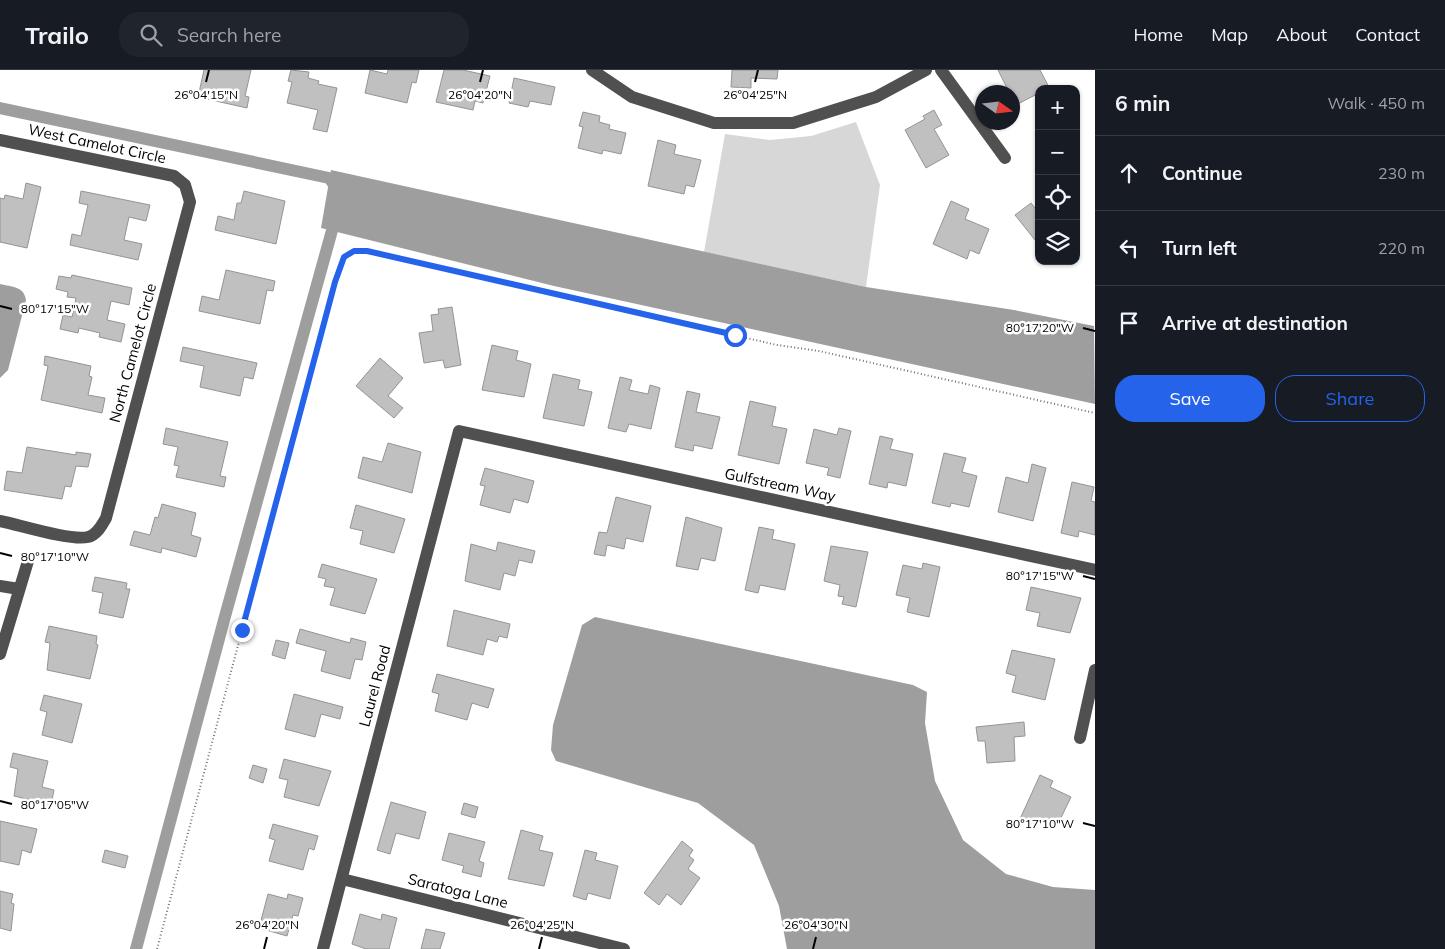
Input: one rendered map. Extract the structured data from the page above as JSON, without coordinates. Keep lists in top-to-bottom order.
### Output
{
  "streets": {
    "street": [
      "West Camelot Circle",
      "North Camelot Circle",
      "Gulfstream Way",
      "Laurel Road",
      "Saratoga Lane"
    ]
  },
  "crossings": [
    ["West Camelot Circle", "North Camelot Circle"],
    ["Gulfstream Way", "Laurel Road"],
    ["Laurel Road", "Saratoga Lane"]
  ],
  "north": "right",
  "page": {
    "header": "Trailo",
    "search": "Search here",
    "nav": [
      "Home",
      "Map",
      "About",
      "Contact"
    ],
    "heading": ["6 min", "Walk · 450 m"],
    "map_buttons": ["+", "−"],
    "list": [
      ["Continue", "230 m"],
      ["Turn left", "220 m"],
      "Arrive at destination"
    ],
    "buttons": ["Save", "Share"]
  },
  "coordinates": [
    "26°04'20\"N",
    "26°04'25\"N",
    "26°04'15\"N",
    "80°17'15\"W",
    "80°17'20\"W",
    "80°17'10\"W",
    "80°17'05\"W",
    "26°04'30\"N"
  ]
}
